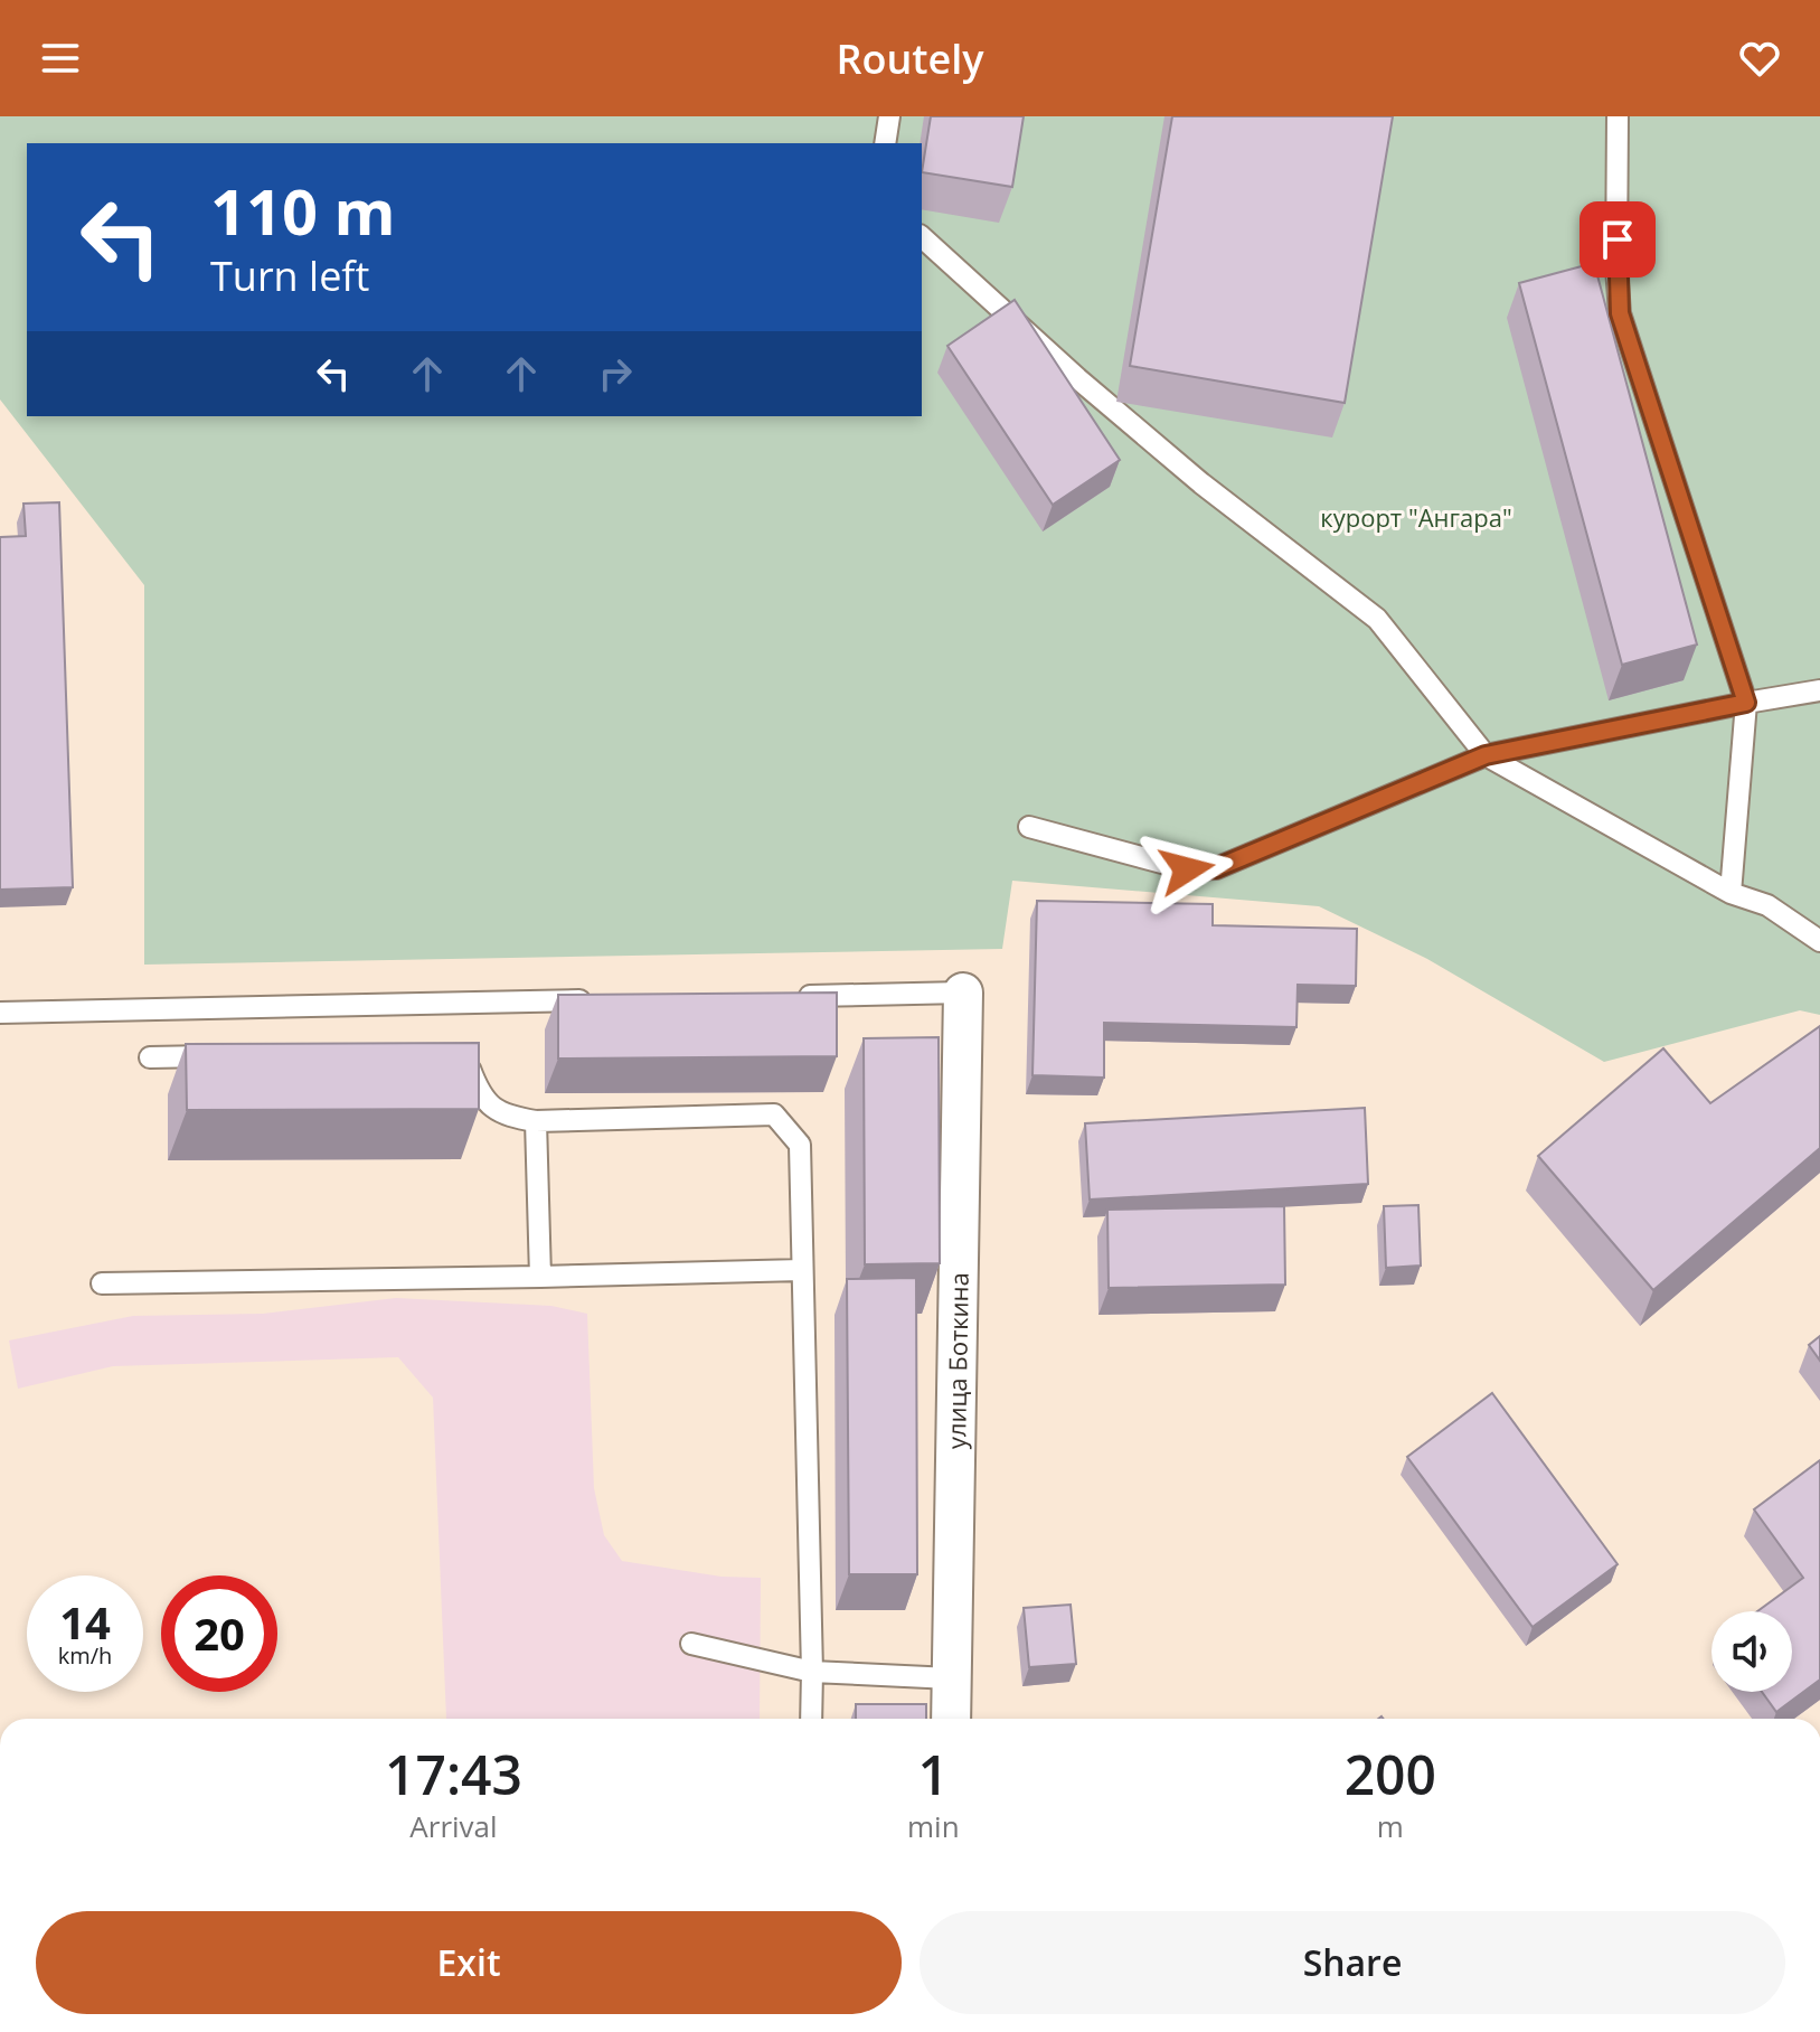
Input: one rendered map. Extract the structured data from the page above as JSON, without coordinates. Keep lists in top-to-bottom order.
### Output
{
  "streets": {
    "street": ["улица Боткина"]
  },
  "parks": ["курорт \"Ангара\""],
  "page": {
    "header": "Routely",
    "turn": ["110 m", "Turn left"],
    "speed": "14 km/h",
    "limit": "20",
    "eta": [
      "17:43",
      "Arrival",
      "1",
      "min",
      "200",
      "m"
    ],
    "buttons": ["Exit", "Share"]
  }
}
